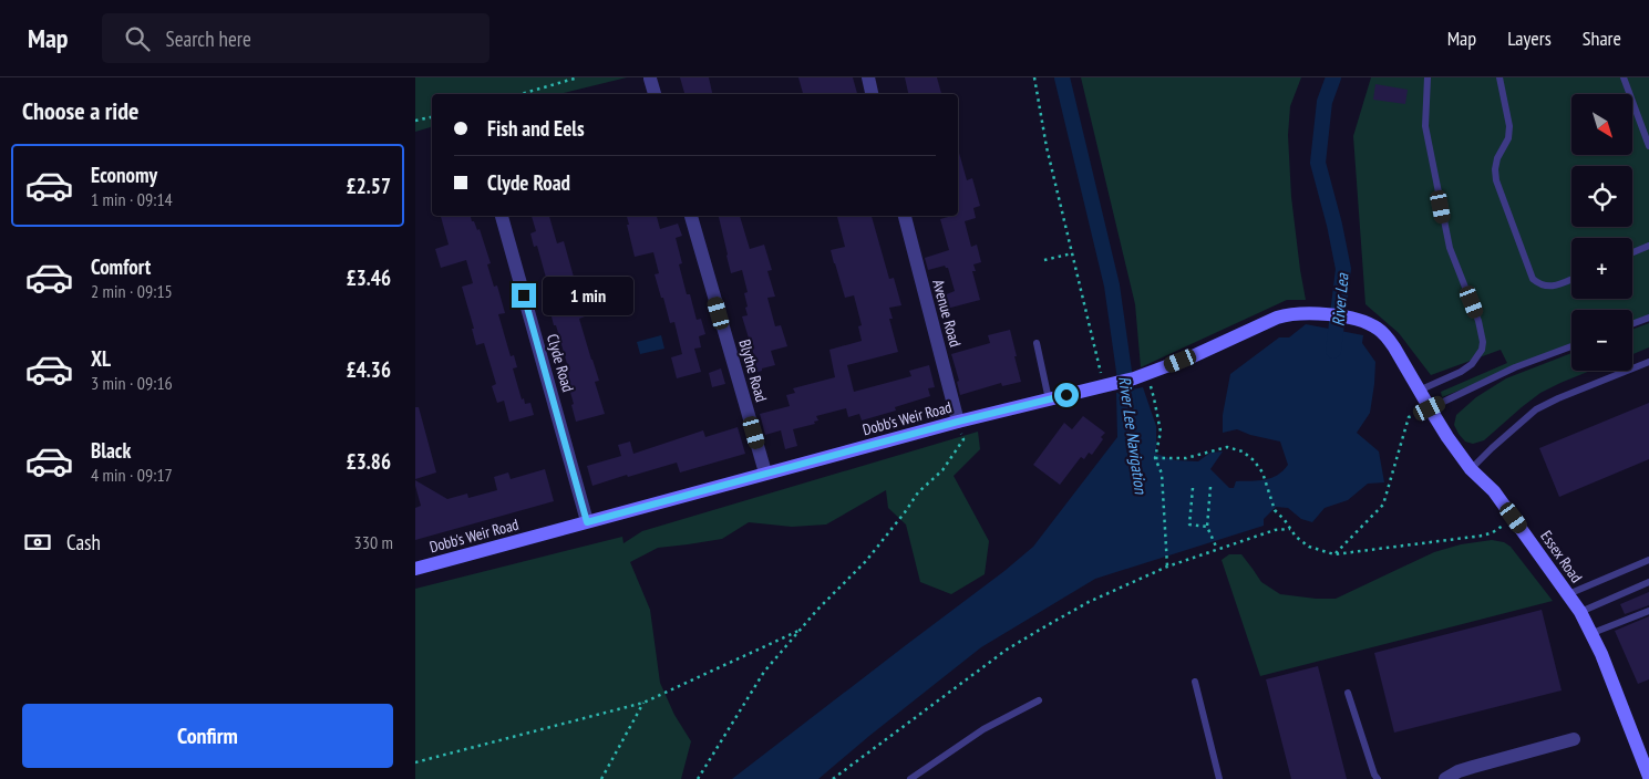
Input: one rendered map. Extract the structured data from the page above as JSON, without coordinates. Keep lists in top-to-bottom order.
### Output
{
  "streets": {
    "street": [
      "Avenue Road",
      "Clyde Road",
      "Blythe Road",
      "Dobb's Weir Road",
      "Essex Road"
    ]
  },
  "crossings": [
    ["Avenue Road", "Dobb's Weir Road"],
    ["Clyde Road", "Dobb's Weir Road"],
    ["Blythe Road", "Dobb's Weir Road"],
    ["Dobb's Weir Road", "Essex Road"]
  ],
  "water": ["River Lea", "River Lee Navigation"],
  "north": "bottom right",
  "page": {
    "header": "Map",
    "search": "Search here",
    "nav": ["Map", "Layers", "Share"],
    "heading": "Choose a ride",
    "map_buttons": ["+", "−"],
    "banner": ["Fish and Eels", "Clyde Road"],
    "list": [
      {
        "name": "Economy",
        "note": "1 min · 09:14",
        "value": "£2.57"
      },
      {
        "name": "Comfort",
        "note": "2 min · 09:15",
        "value": "£3.46"
      },
      {
        "name": "XL",
        "note": "3 min · 09:16",
        "value": "£4.36"
      },
      {
        "name": "Black",
        "note": "4 min · 09:17",
        "value": "£3.86"
      }
    ],
    "bubble": "1 min",
    "pay": ["Cash", "330 m"],
    "buttons": "Confirm"
  }
}
